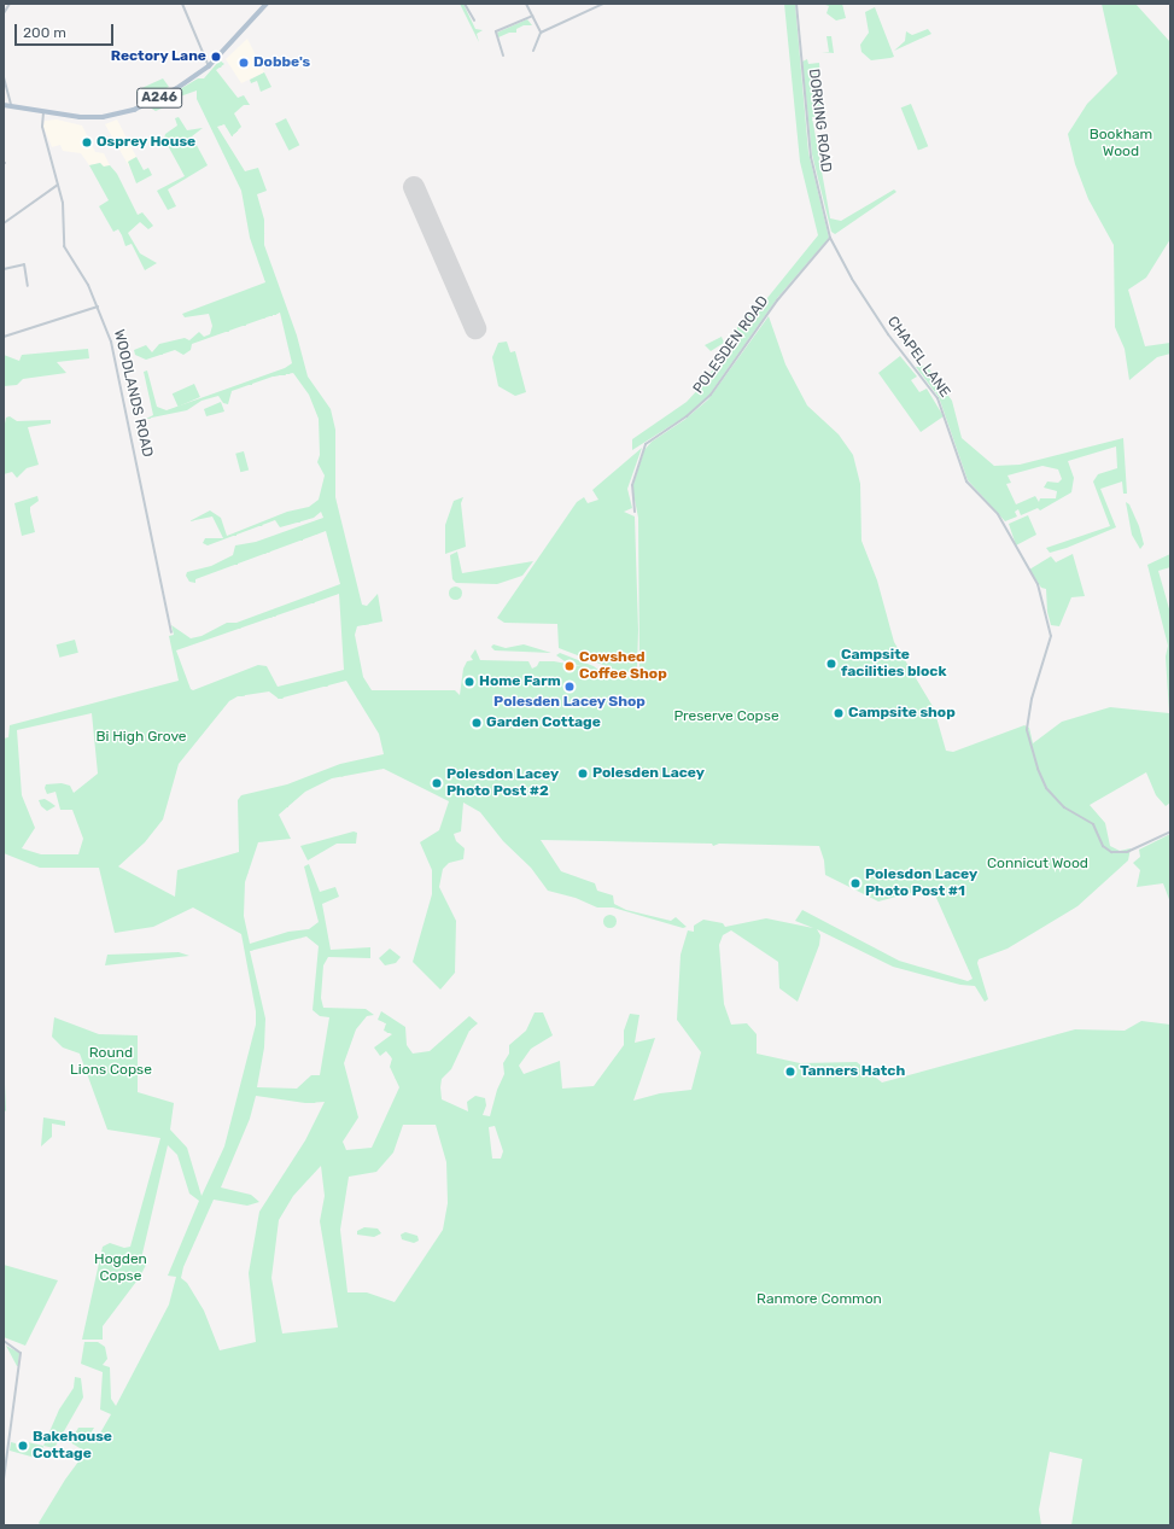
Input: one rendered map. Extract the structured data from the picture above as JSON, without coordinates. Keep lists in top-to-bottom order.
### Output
{
  "streets": {
    "main road": ["A246"],
    "street": [
      "DORKING ROAD",
      "POLESDEN ROAD",
      "CHAPEL LANE",
      "WOODLANDS ROAD"
    ]
  },
  "crossings": [
    ["A246", "WOODLANDS ROAD"],
    ["DORKING ROAD", "POLESDEN ROAD"],
    ["DORKING ROAD", "CHAPEL LANE"],
    ["POLESDEN ROAD", "CHAPEL LANE"]
  ],
  "parks": [
    "Bookham Wood",
    "Preserve Copse",
    "Bi High Grove",
    "Connicut Wood",
    "Round Lions Copse",
    "Hogden Copse",
    "Ranmore Common"
  ],
  "places": [
    "Rectory Lane",
    "Dobbe's",
    "Osprey House",
    "Campsite facilities block",
    "Cowshed Coffee Shop",
    "Home Farm",
    "Polesden Lacey Shop",
    "Campsite shop",
    "Garden Cottage",
    "Polesden Lacey",
    "Polesdon Lacey Photo Post #2",
    "Polesdon Lacey Photo Post #1",
    "Tanners Hatch",
    "Bakehouse Cottage"
  ],
  "scale_bar": "200 m"
}
